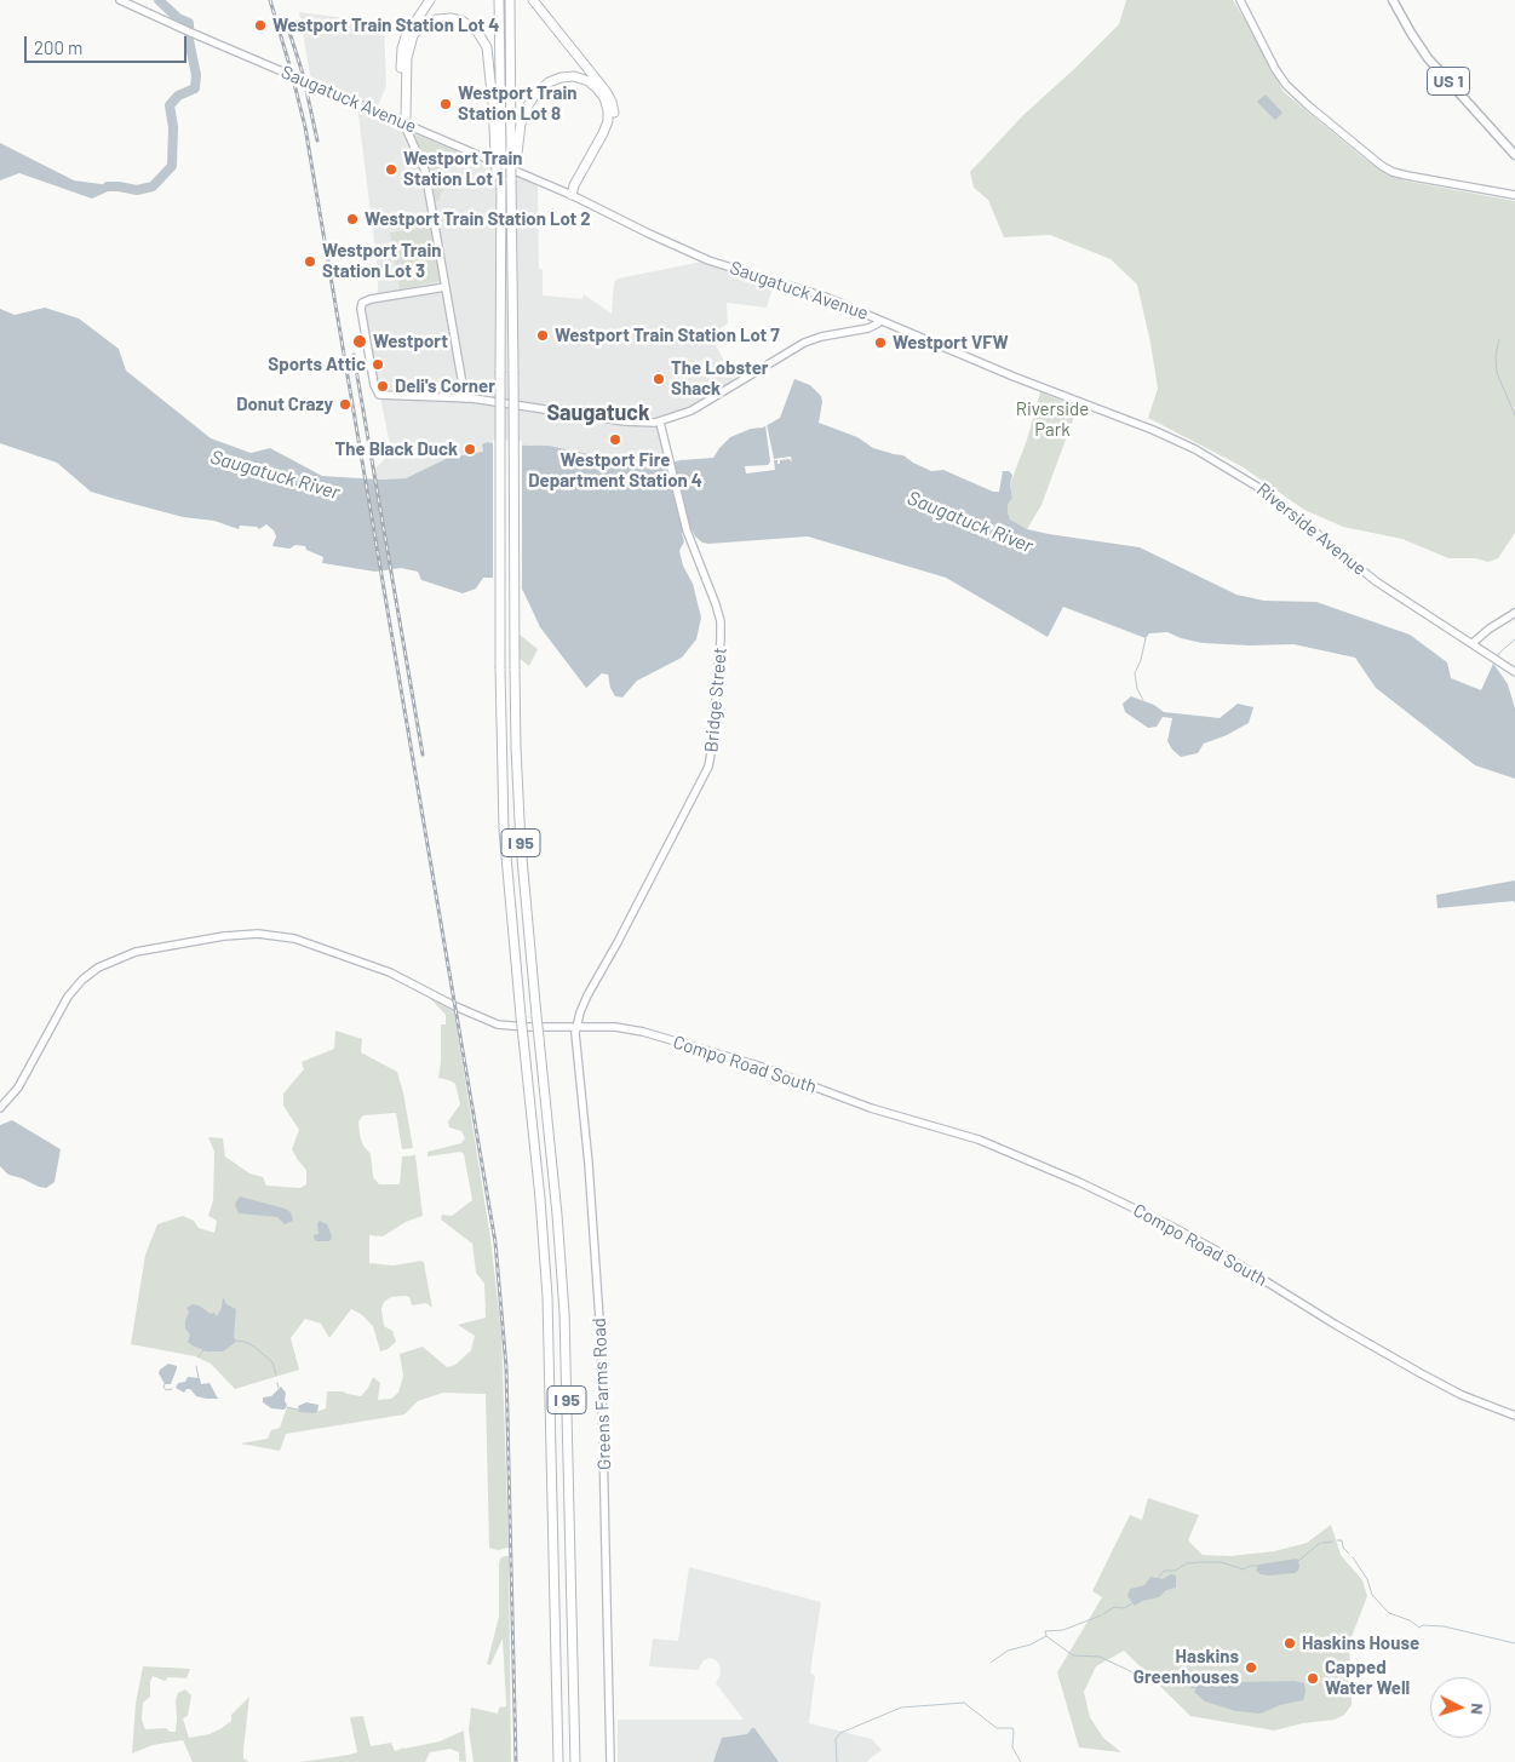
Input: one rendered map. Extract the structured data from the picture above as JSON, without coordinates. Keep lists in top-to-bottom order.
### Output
{
  "streets": {
    "highway": ["I 95"],
    "main road": [
      "US 1",
      "Saugatuck Avenue",
      "Riverside Avenue",
      "Bridge Street",
      "Compo Road South",
      "Greens Farms Road"
    ]
  },
  "crossings": [
    ["Saugatuck Avenue", "Riverside Avenue"],
    ["Bridge Street", "Compo Road South"],
    ["Bridge Street", "Greens Farms Road"],
    ["Compo Road South", "Greens Farms Road"]
  ],
  "districts": ["Saugatuck"],
  "water": ["Saugatuck River"],
  "parks": ["Riverside Park"],
  "places": [
    "Westport Train Station Lot 4",
    "Westport Train Station Lot 8",
    "Westport Train Station Lot 1",
    "Westport Train Station Lot 2",
    "Westport Train Station Lot 3",
    "Westport Train Station Lot 7",
    "Westport",
    "Westport VFW",
    "Sports Attic",
    "The Lobster Shack",
    "Deli's Corner",
    "Donut Crazy",
    "Westport Fire Department Station 4",
    "The Black Duck",
    "Haskins House",
    "Haskins Greenhouses",
    "Capped Water Well"
  ],
  "scale_bar": "200 m",
  "north": "right"
}
